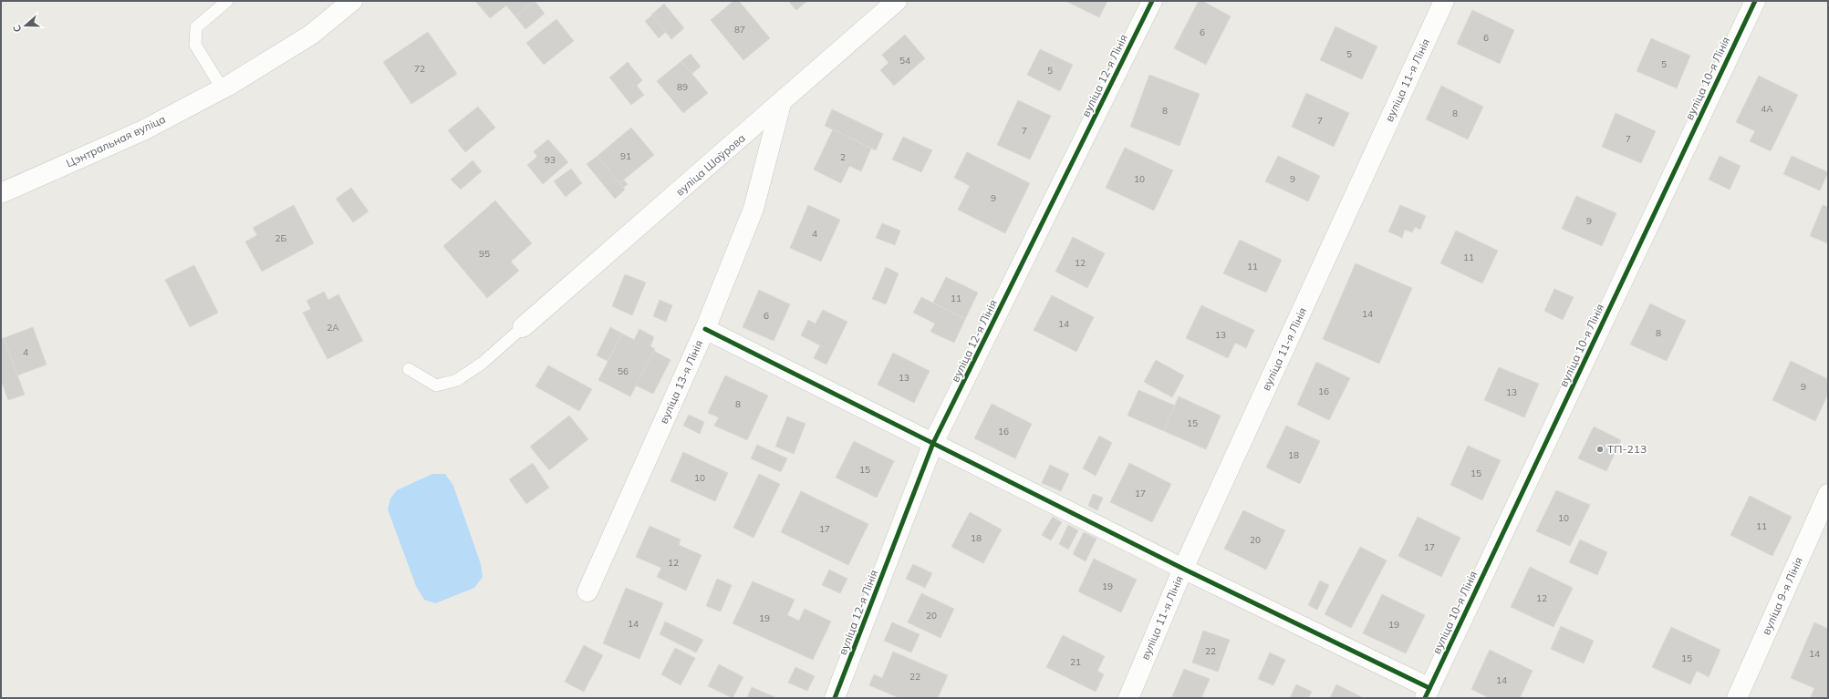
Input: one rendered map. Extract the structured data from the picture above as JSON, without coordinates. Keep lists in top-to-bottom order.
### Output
{
  "streets": {
    "street": [
      "вуліца 12-я Лінія",
      "вуліца 10-я Лінія",
      "вуліца 11-я Лінія",
      "Цэнтральная вуліца",
      "вуліца Шаўрова",
      "вуліца 13-я Лінія",
      "вуліца 9-я Лінія"
    ]
  },
  "crossings": [
    ["вуліца Шаўрова", "вуліца 13-я Лінія"]
  ],
  "places": ["ТП-213"],
  "house_numbers": [
    "87",
    "6",
    "6",
    "5",
    "54",
    "5",
    "72",
    "5",
    "89",
    "4А",
    "8",
    "8",
    "7",
    "7",
    "7",
    "91",
    "2",
    "93",
    "10",
    "9",
    "9",
    "9",
    "4",
    "2Б",
    "95",
    "11",
    "12",
    "11",
    "11",
    "14",
    "6",
    "14",
    "2А",
    "8",
    "13",
    "4",
    "56",
    "13",
    "9",
    "16",
    "13",
    "8",
    "15",
    "16",
    "18",
    "15",
    "15",
    "10",
    "17",
    "10",
    "11",
    "17",
    "18",
    "20",
    "17",
    "12",
    "19",
    "12",
    "20",
    "19",
    "14",
    "19",
    "22",
    "14",
    "15",
    "21",
    "22",
    "14"
  ],
  "north": "left"
}
